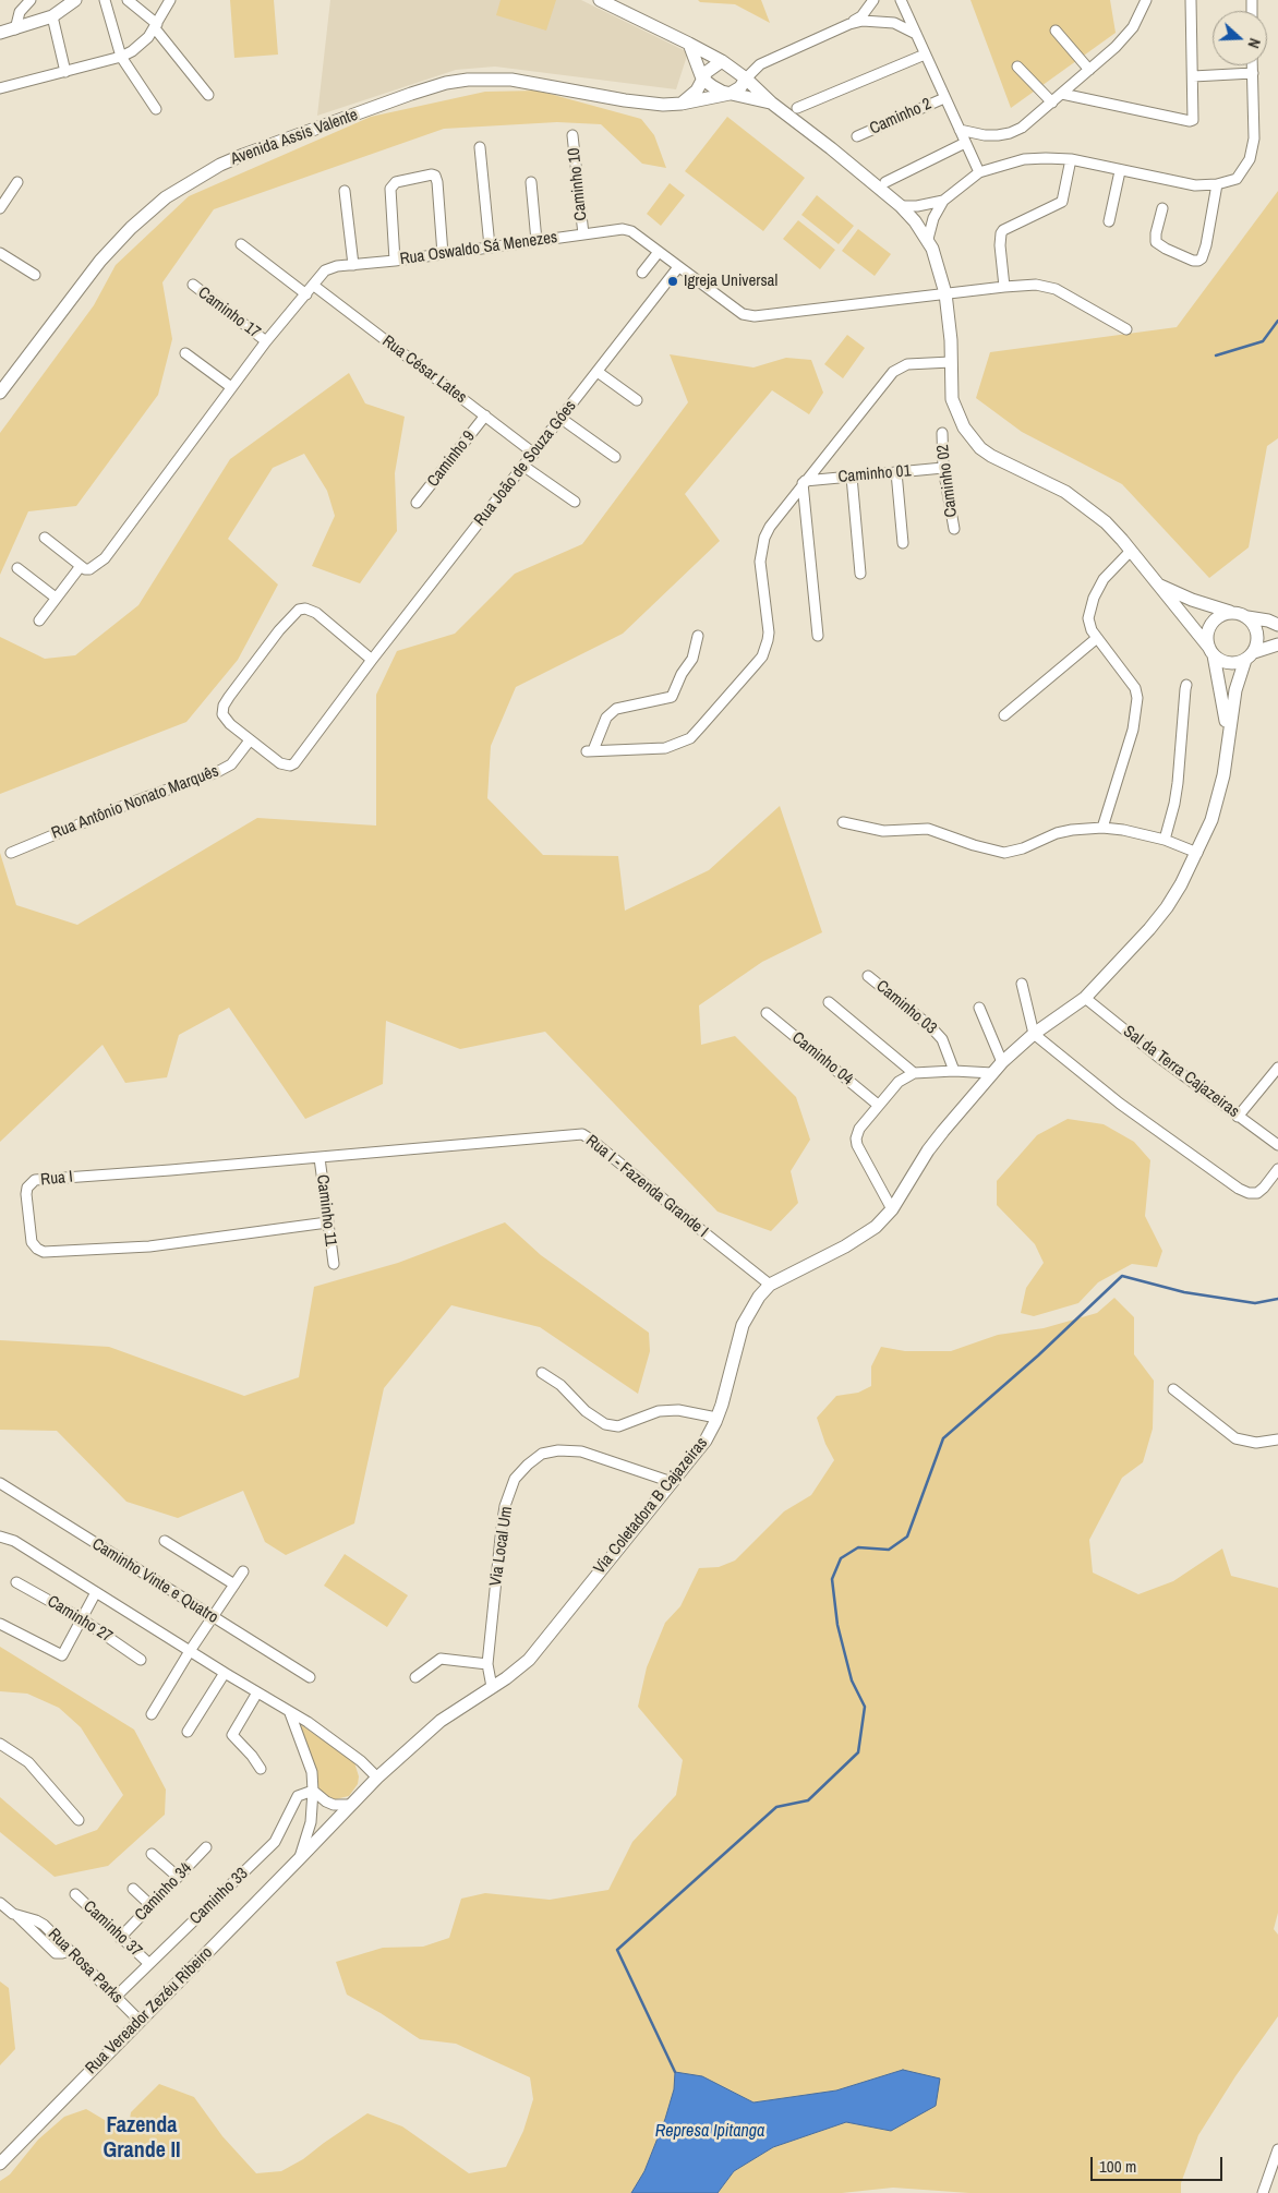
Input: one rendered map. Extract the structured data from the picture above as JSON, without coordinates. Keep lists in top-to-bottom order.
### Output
{
  "streets": {
    "main road": ["Avenida Assis Valente", "Via Coletadora B Cajazeiras", "Rua Vereador Zezéu Ribeiro"],
    "street": [
      "Caminho 2",
      "Caminho 10",
      "Rua Oswaldo Sá Menezes",
      "Caminho 17",
      "Rua César Lates",
      "Caminho 9",
      "Rua João de Souza Góes",
      "Caminho 01",
      "Caminho 02",
      "Rua Antônio Nonato Marquês",
      "Caminho 03",
      "Caminho 04",
      "Sal da Terra Cajazeiras",
      "Rua I",
      "Rua I - Fazenda Grande I",
      "Caminho 11",
      "Via Local Um",
      "Caminho Vinte e Quatro",
      "Caminho 27",
      "Caminho 34",
      "Caminho 33",
      "Caminho 37",
      "Rua Rosa Parks"
    ]
  },
  "crossings": [
    ["Caminho 10", "Rua Oswaldo Sá Menezes"],
    ["Rua Oswaldo Sá Menezes", "Caminho 17"],
    ["Rua Oswaldo Sá Menezes", "Rua César Lates"],
    ["Rua Oswaldo Sá Menezes", "Rua João de Souza Góes"],
    ["Rua César Lates", "Caminho 9"],
    ["Rua César Lates", "Rua João de Souza Góes"],
    ["Rua João de Souza Góes", "Rua Antônio Nonato Marquês"],
    ["Caminho 01", "Caminho 02"],
    ["Sal da Terra Cajazeiras", "Via Coletadora B Cajazeiras"],
    ["Rua I", "Rua I - Fazenda Grande I"],
    ["Rua I", "Caminho 11"],
    ["Rua I - Fazenda Grande I", "Via Coletadora B Cajazeiras"],
    ["Via Coletadora B Cajazeiras", "Via Local Um"],
    ["Via Coletadora B Cajazeiras", "Rua Vereador Zezéu Ribeiro"],
    ["Caminho 34", "Caminho 37"],
    ["Caminho 33", "Caminho 37"],
    ["Caminho 33", "Rua Rosa Parks"],
    ["Caminho 33", "Rua Vereador Zezéu Ribeiro"],
    ["Rua Rosa Parks", "Rua Vereador Zezéu Ribeiro"]
  ],
  "districts": ["Fazenda Grande II"],
  "water": ["Represa Ipitanga"],
  "places": ["Igreja Universal"],
  "scale_bar": "100 m",
  "north": "right"
}
